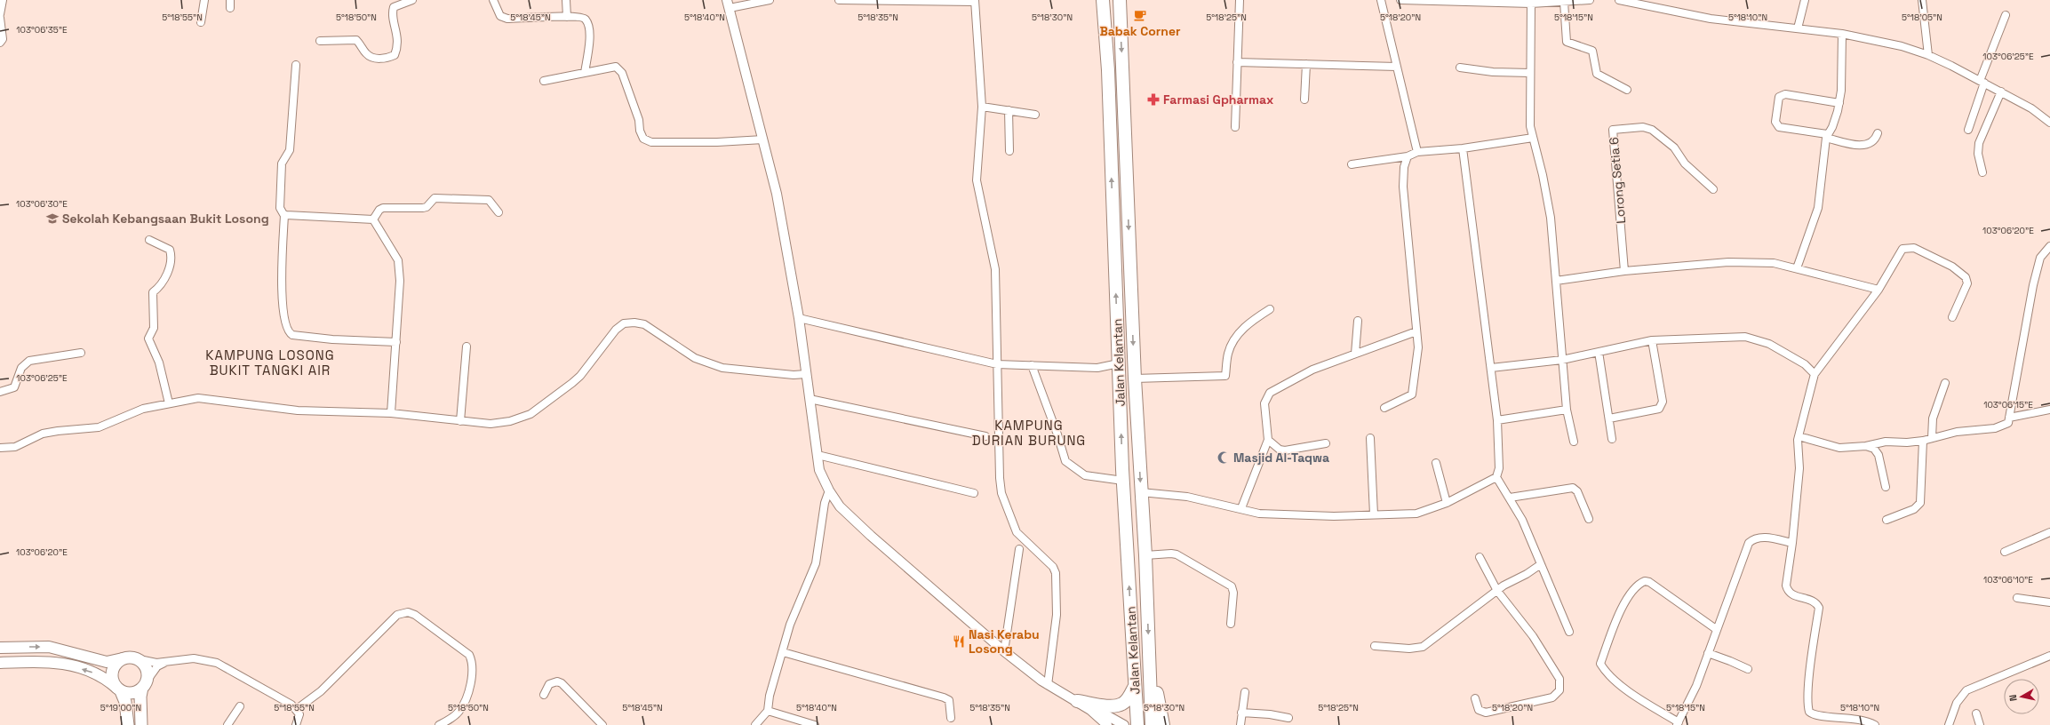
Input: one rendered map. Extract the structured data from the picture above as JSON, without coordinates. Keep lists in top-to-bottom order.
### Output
{
  "streets": {
    "highway": ["Jalan Kelantan"],
    "street": ["Lorong Setia 6"]
  },
  "districts": ["KAMPUNG LOSONG BUKIT TANGKI AIR", "KAMPUNG DURIAN BURUNG"],
  "places": {
    "cafe": ["Babak Corner"],
    "pharmacy": ["Farmasi Gpharmax"],
    "school or university": ["Sekolah Kebangsaan Bukit Losong"],
    "mosque": ["Masjid Al-Taqwa"],
    "restaurant": ["Nasi Kerabu Losong"]
  },
  "north": "left",
  "coordinates": [
    "5°18'55\"N",
    "5°18'50\"N",
    "5°18'45\"N",
    "5°18'40\"N",
    "5°18'35\"N",
    "5°18'30\"N",
    "5°18'25\"N",
    "5°18'20\"N",
    "5°18'15\"N",
    "5°18'10\"N",
    "5°18'05\"N",
    "103°06'35\"E",
    "103°06'25\"E",
    "103°06'30\"E",
    "103°06'20\"E",
    "103°06'15\"E",
    "103°06'10\"E",
    "5°19'00\"N"
  ]
}
